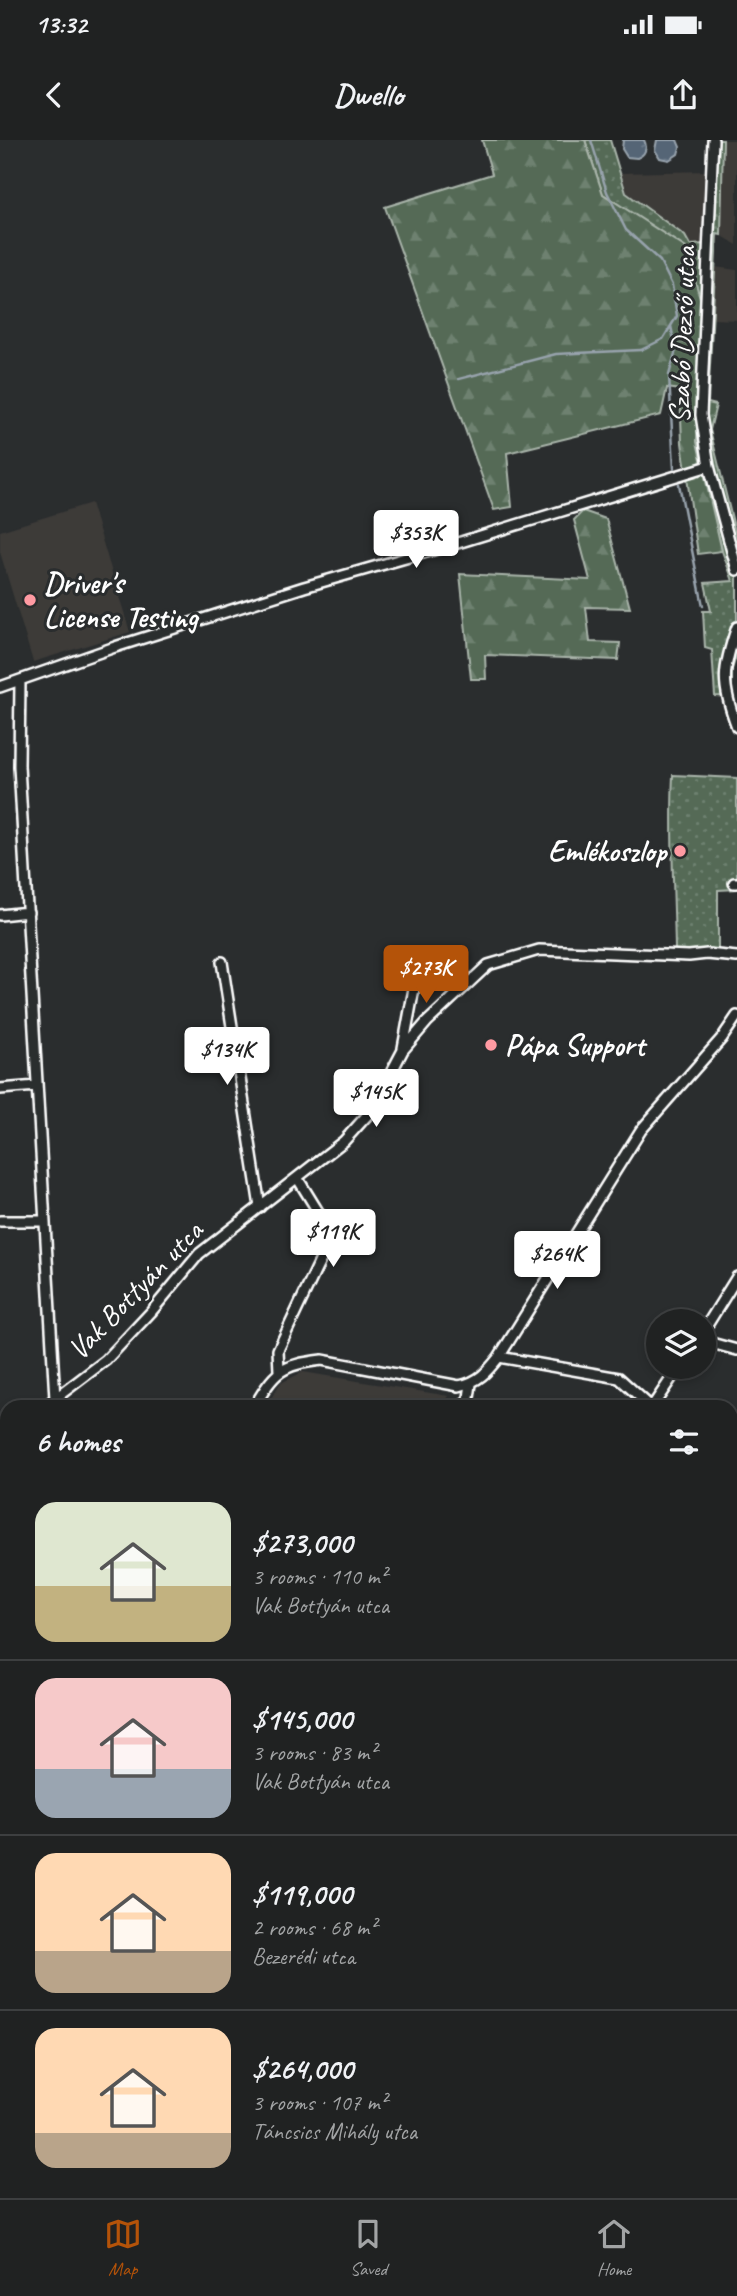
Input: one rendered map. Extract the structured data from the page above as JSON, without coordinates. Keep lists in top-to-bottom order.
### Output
{
  "streets": {
    "street": ["Szabó Dezső utca", "Vak Bottyán utca"]
  },
  "places": ["Driver's License Testing", "Emlékoszlop", "Pápa Support"],
  "page": {
    "status": "13:32",
    "header": "Dwello",
    "price": [
      "$353K",
      "$273K",
      "$134K",
      "$145K",
      "$119K",
      "$264K"
    ],
    "heading": "6 homes",
    "list": [
      {
        "name": "$273,000",
        "note": "3 rooms · 110 m² · Vak Bottyán utca"
      },
      {
        "name": "$145,000",
        "note": "3 rooms · 83 m² · Vak Bottyán utca"
      },
      {
        "name": "$119,000",
        "note": "2 rooms · 68 m² · Bezerédi utca"
      },
      {
        "name": "$264,000",
        "note": "3 rooms · 107 m² · Táncsics Mihály utca"
      }
    ],
    "tabs": ["Map", "Saved", "Home"]
  }
}
